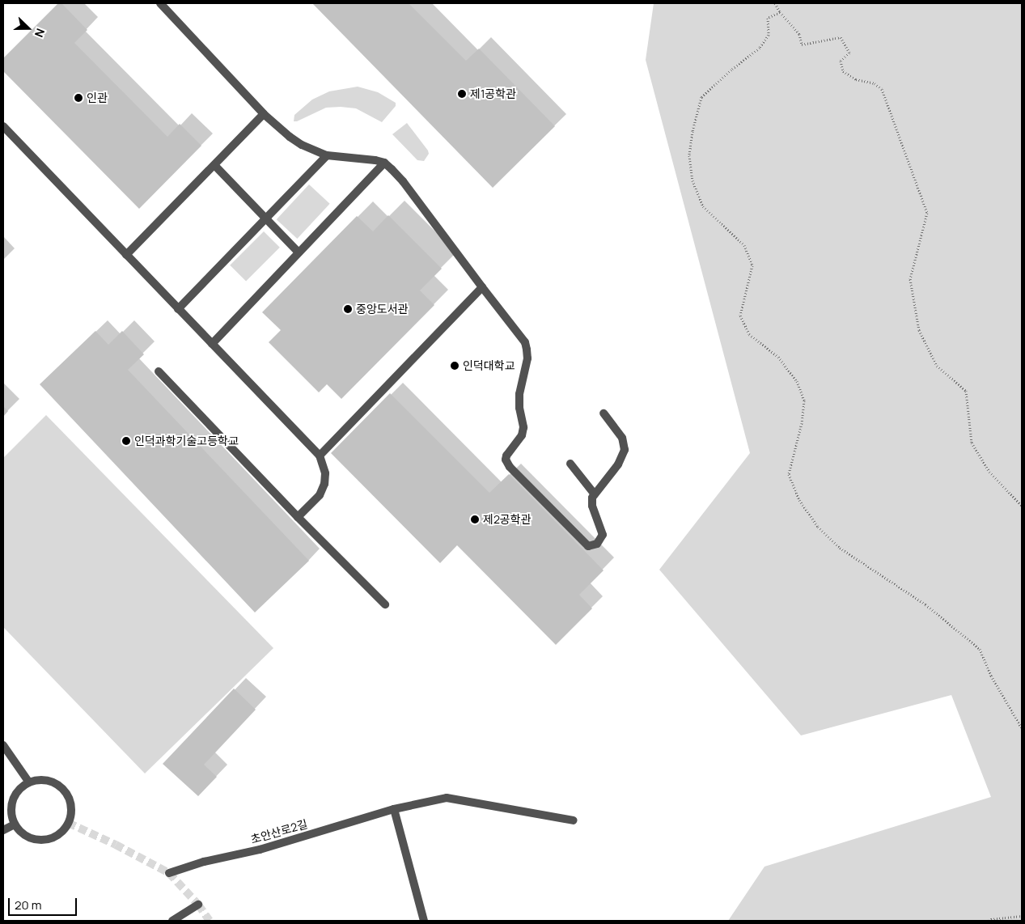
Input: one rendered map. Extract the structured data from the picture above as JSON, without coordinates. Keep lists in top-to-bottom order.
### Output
{
  "streets": {
    "street": ["초안산로2길"]
  },
  "places": [
    "제1공학관",
    "인관",
    "중앙도서관",
    "인덕대학교",
    "인덕과학기술고등학교",
    "제2공학관"
  ],
  "scale_bar": "20 m",
  "north": "right"
}
